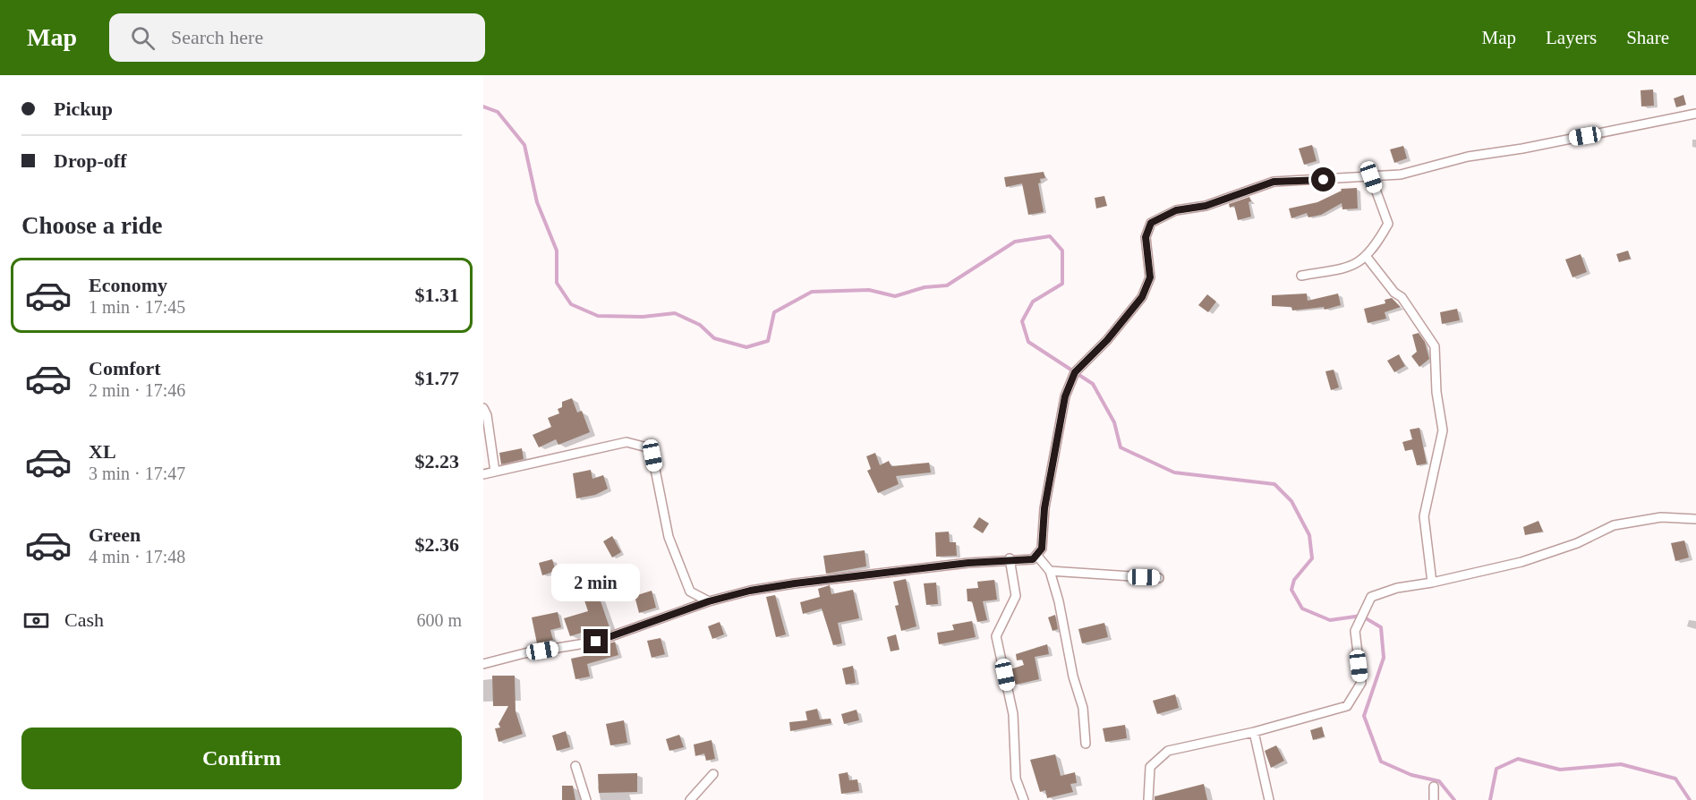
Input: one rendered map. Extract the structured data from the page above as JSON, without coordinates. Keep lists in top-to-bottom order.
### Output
{
  "page": {
    "header": "Map",
    "search": "Search here",
    "nav": ["Map", "Layers", "Share"],
    "banner": ["Pickup", "Drop-off"],
    "heading": "Choose a ride",
    "list": [
      {
        "name": "Economy",
        "note": "1 min · 17:45",
        "value": "$1.31"
      },
      {
        "name": "Comfort",
        "note": "2 min · 17:46",
        "value": "$1.77"
      },
      {
        "name": "XL",
        "note": "3 min · 17:47",
        "value": "$2.23"
      },
      {
        "name": "Green",
        "note": "4 min · 17:48",
        "value": "$2.36"
      }
    ],
    "bubble": "2 min",
    "pay": ["Cash", "600 m"],
    "buttons": "Confirm"
  }
}
